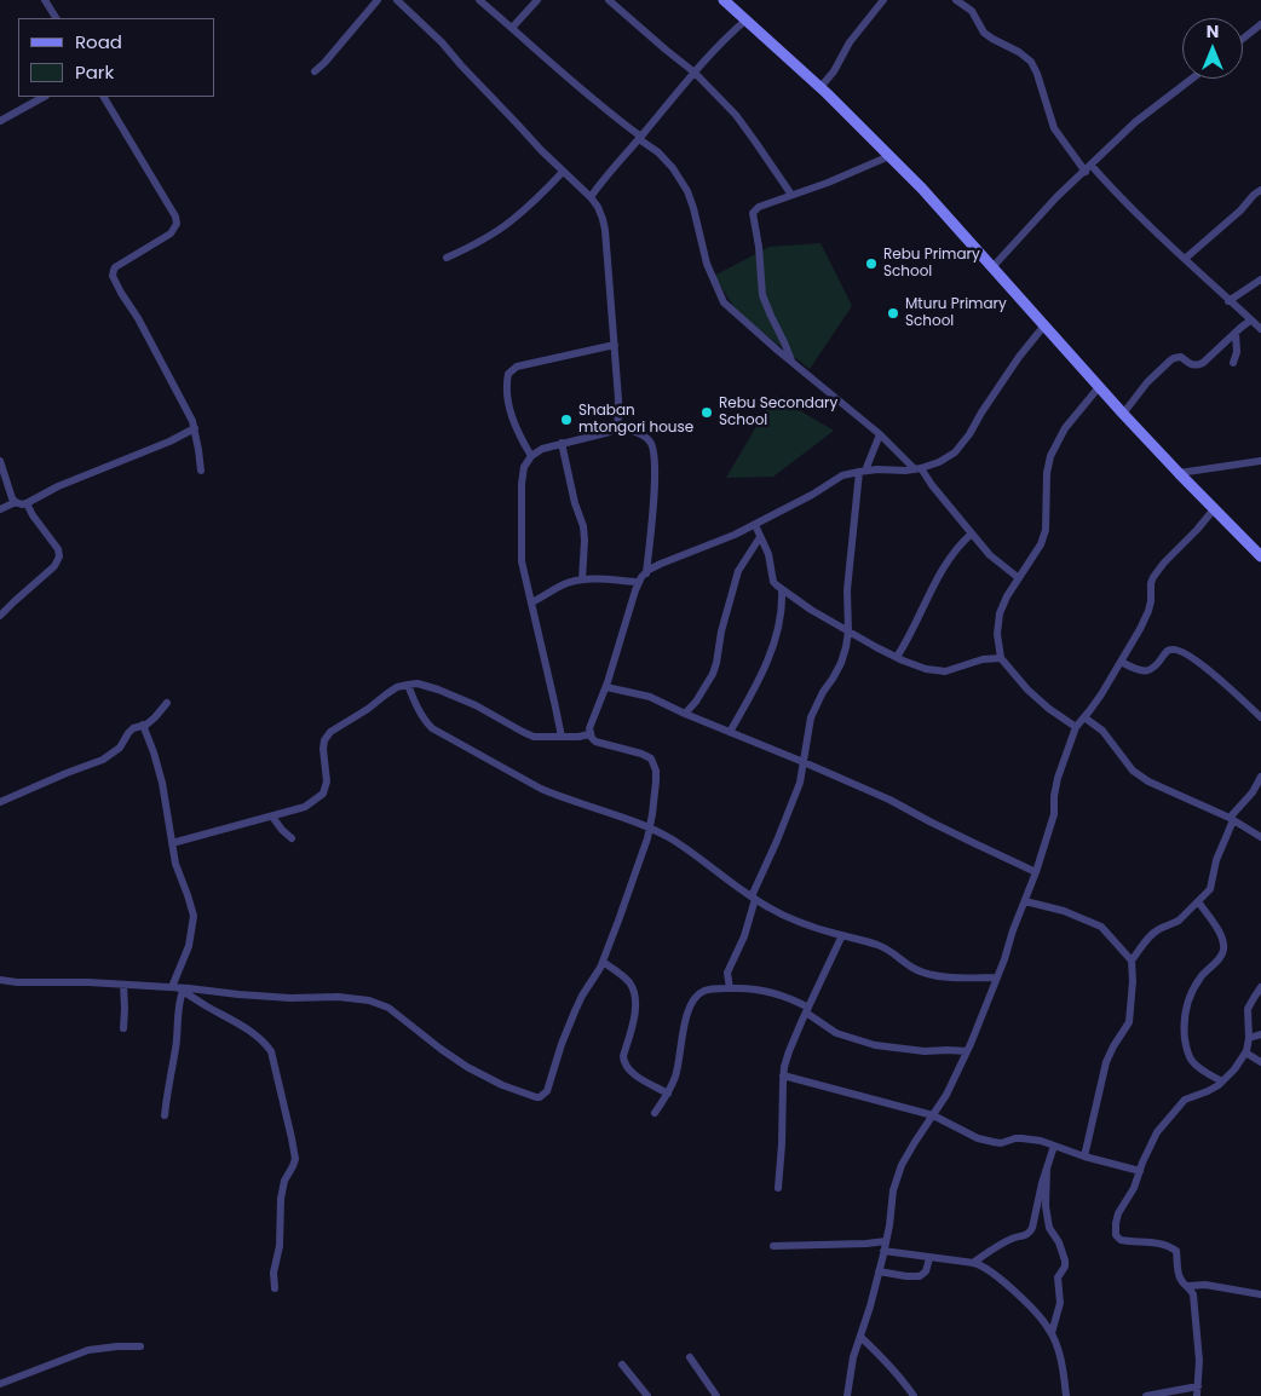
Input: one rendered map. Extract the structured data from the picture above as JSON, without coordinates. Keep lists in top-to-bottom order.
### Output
{
  "places": [
    "Rebu Primary School",
    "Mturu Primary School",
    "Rebu Secondary School",
    "Shaban mtongori house"
  ],
  "legend": ["Road", "Park"],
  "north": "top"
}
